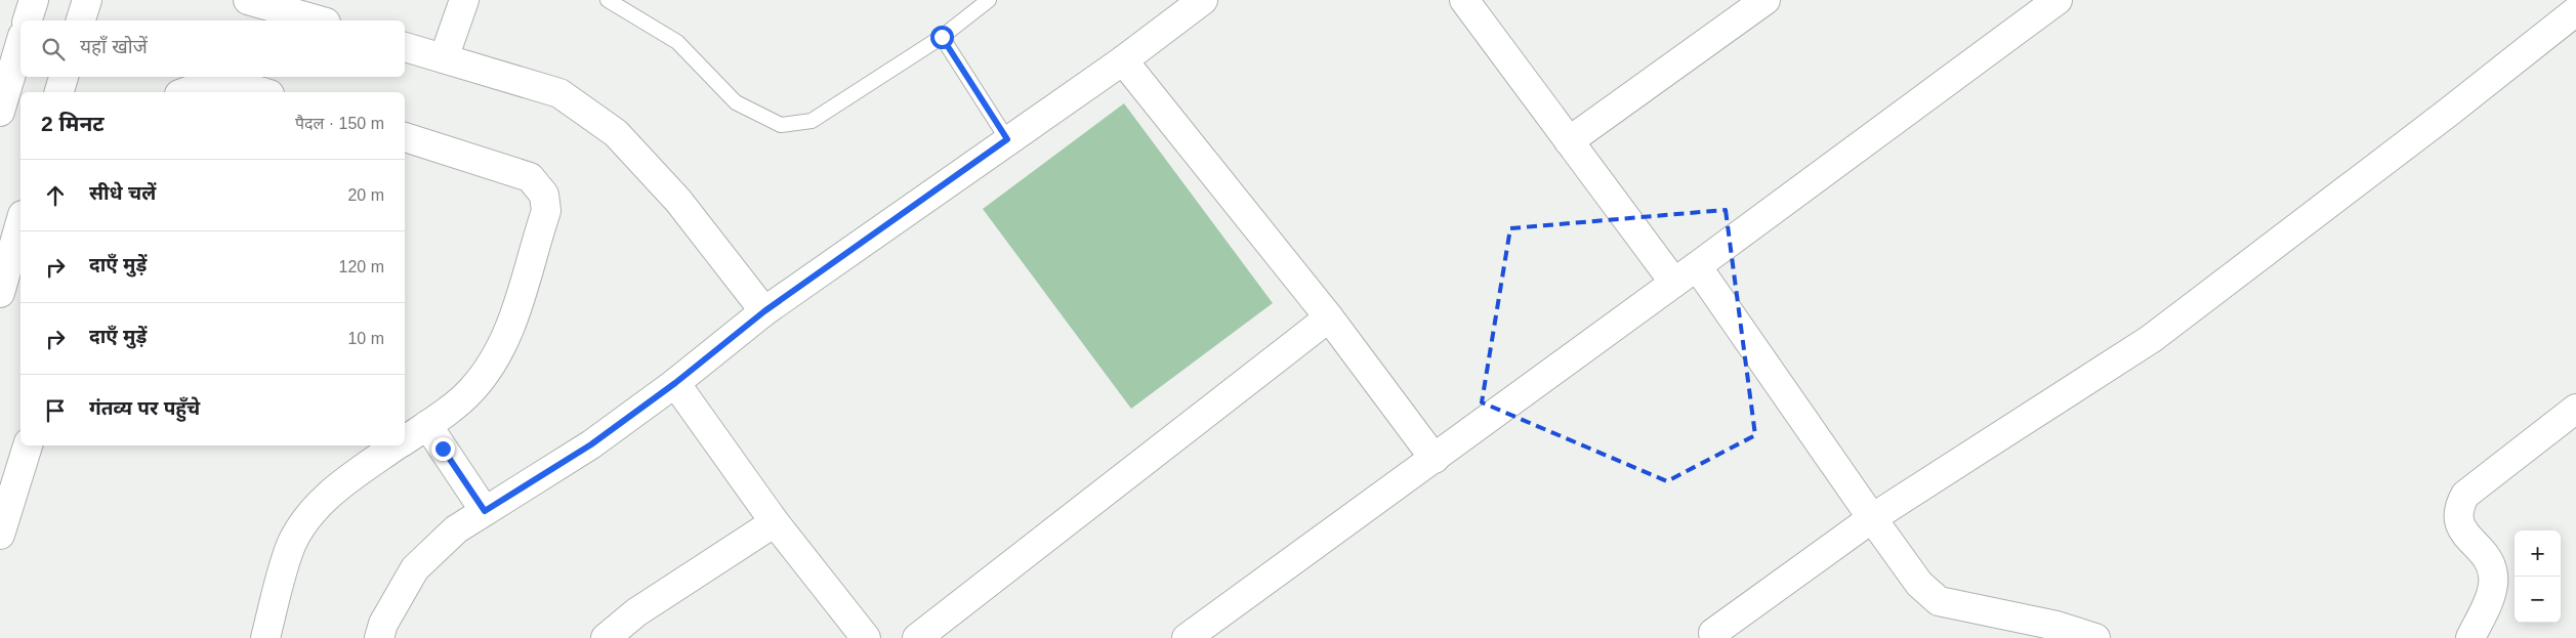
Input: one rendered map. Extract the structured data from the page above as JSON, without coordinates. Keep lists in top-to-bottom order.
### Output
{
  "page": {
    "search": "यहाँ खोजें",
    "heading": ["2 मिनट", "पैदल · 150 m"],
    "list": [
      ["सीधे चलें", "20 m"],
      ["दाएँ मुड़ें", "120 m"],
      ["दाएँ मुड़ें", "10 m"],
      "गंतव्य पर पहुँचे"
    ],
    "map_buttons": ["+", "−"]
  }
}
